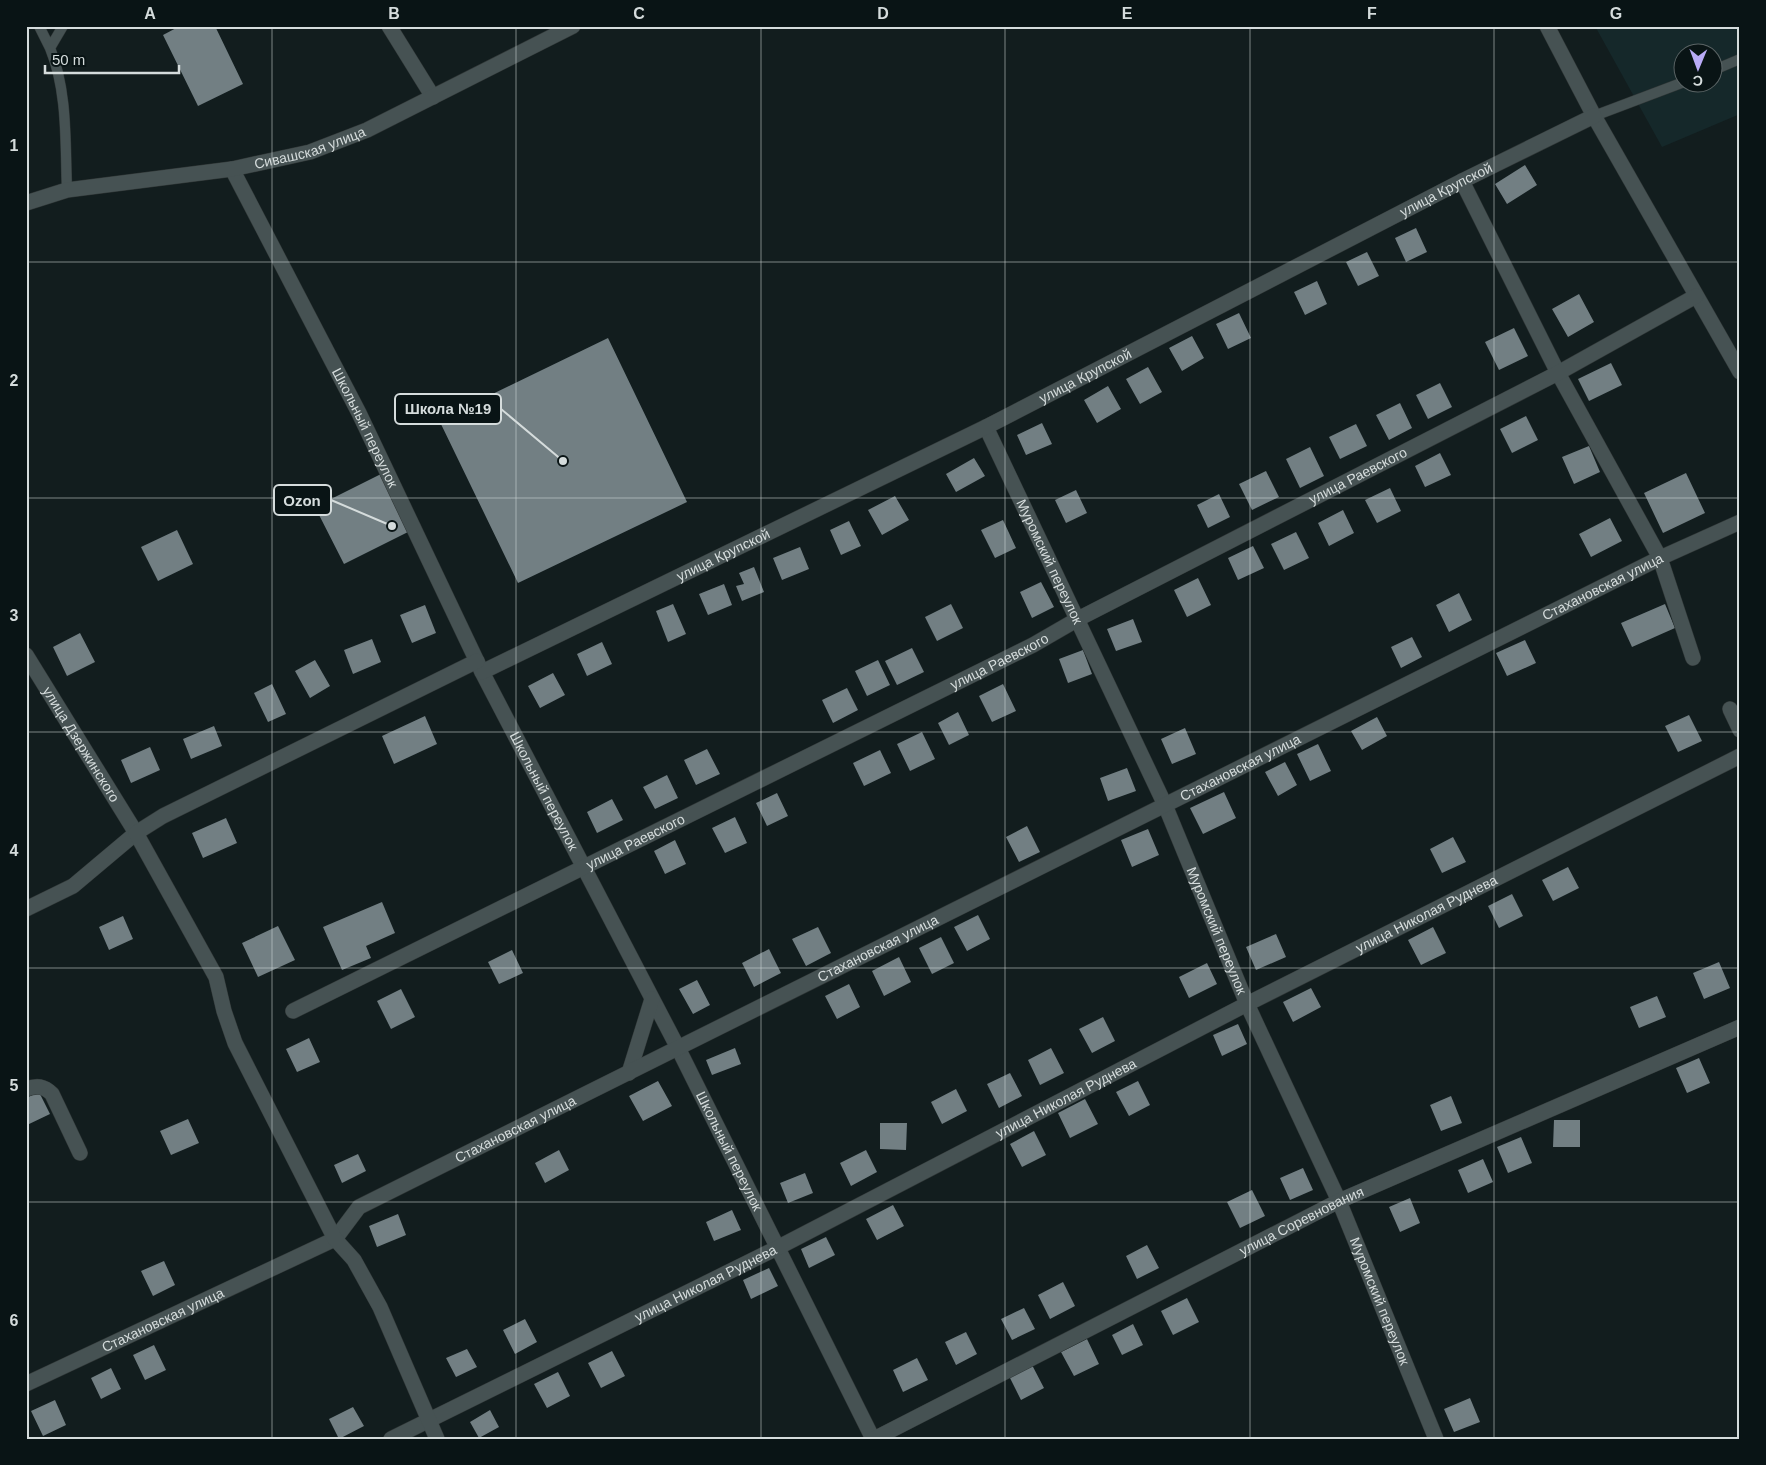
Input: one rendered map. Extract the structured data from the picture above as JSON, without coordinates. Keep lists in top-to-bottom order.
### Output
{
  "streets": {
    "street": [
      "Сивашская улица",
      "улица Крупской",
      "Школьный переулок",
      "улица Раевского",
      "Муромский переулок",
      "Стахановская улица",
      "улица Дзержинского",
      "улица Николая Руднева",
      "улица Соревнования"
    ]
  },
  "crossings": [
    ["Сивашская улица", "Школьный переулок"],
    ["улица Крупской", "Школьный переулок"],
    ["улица Крупской", "Муромский переулок"],
    ["улица Крупской", "улица Дзержинского"],
    ["Школьный переулок", "улица Раевского"],
    ["Школьный переулок", "Стахановская улица"],
    ["Школьный переулок", "улица Николая Руднева"],
    ["Школьный переулок", "улица Соревнования"],
    ["улица Раевского", "Муромский переулок"],
    ["Муромский переулок", "Стахановская улица"],
    ["Муромский переулок", "улица Николая Руднева"],
    ["Муромский переулок", "улица Соревнования"],
    ["Стахановская улица", "улица Дзержинского"],
    ["улица Дзержинского", "улица Николая Руднева"]
  ],
  "places": ["Школа №19", "Ozon"],
  "scale_bar": "50 m",
  "north": "bottom",
  "grid": {
    "columns": [
      "A",
      "B",
      "C",
      "D",
      "E",
      "F",
      "G"
    ],
    "rows": [
      "1",
      "2",
      "3",
      "4",
      "5",
      "6"
    ]
  }
}
